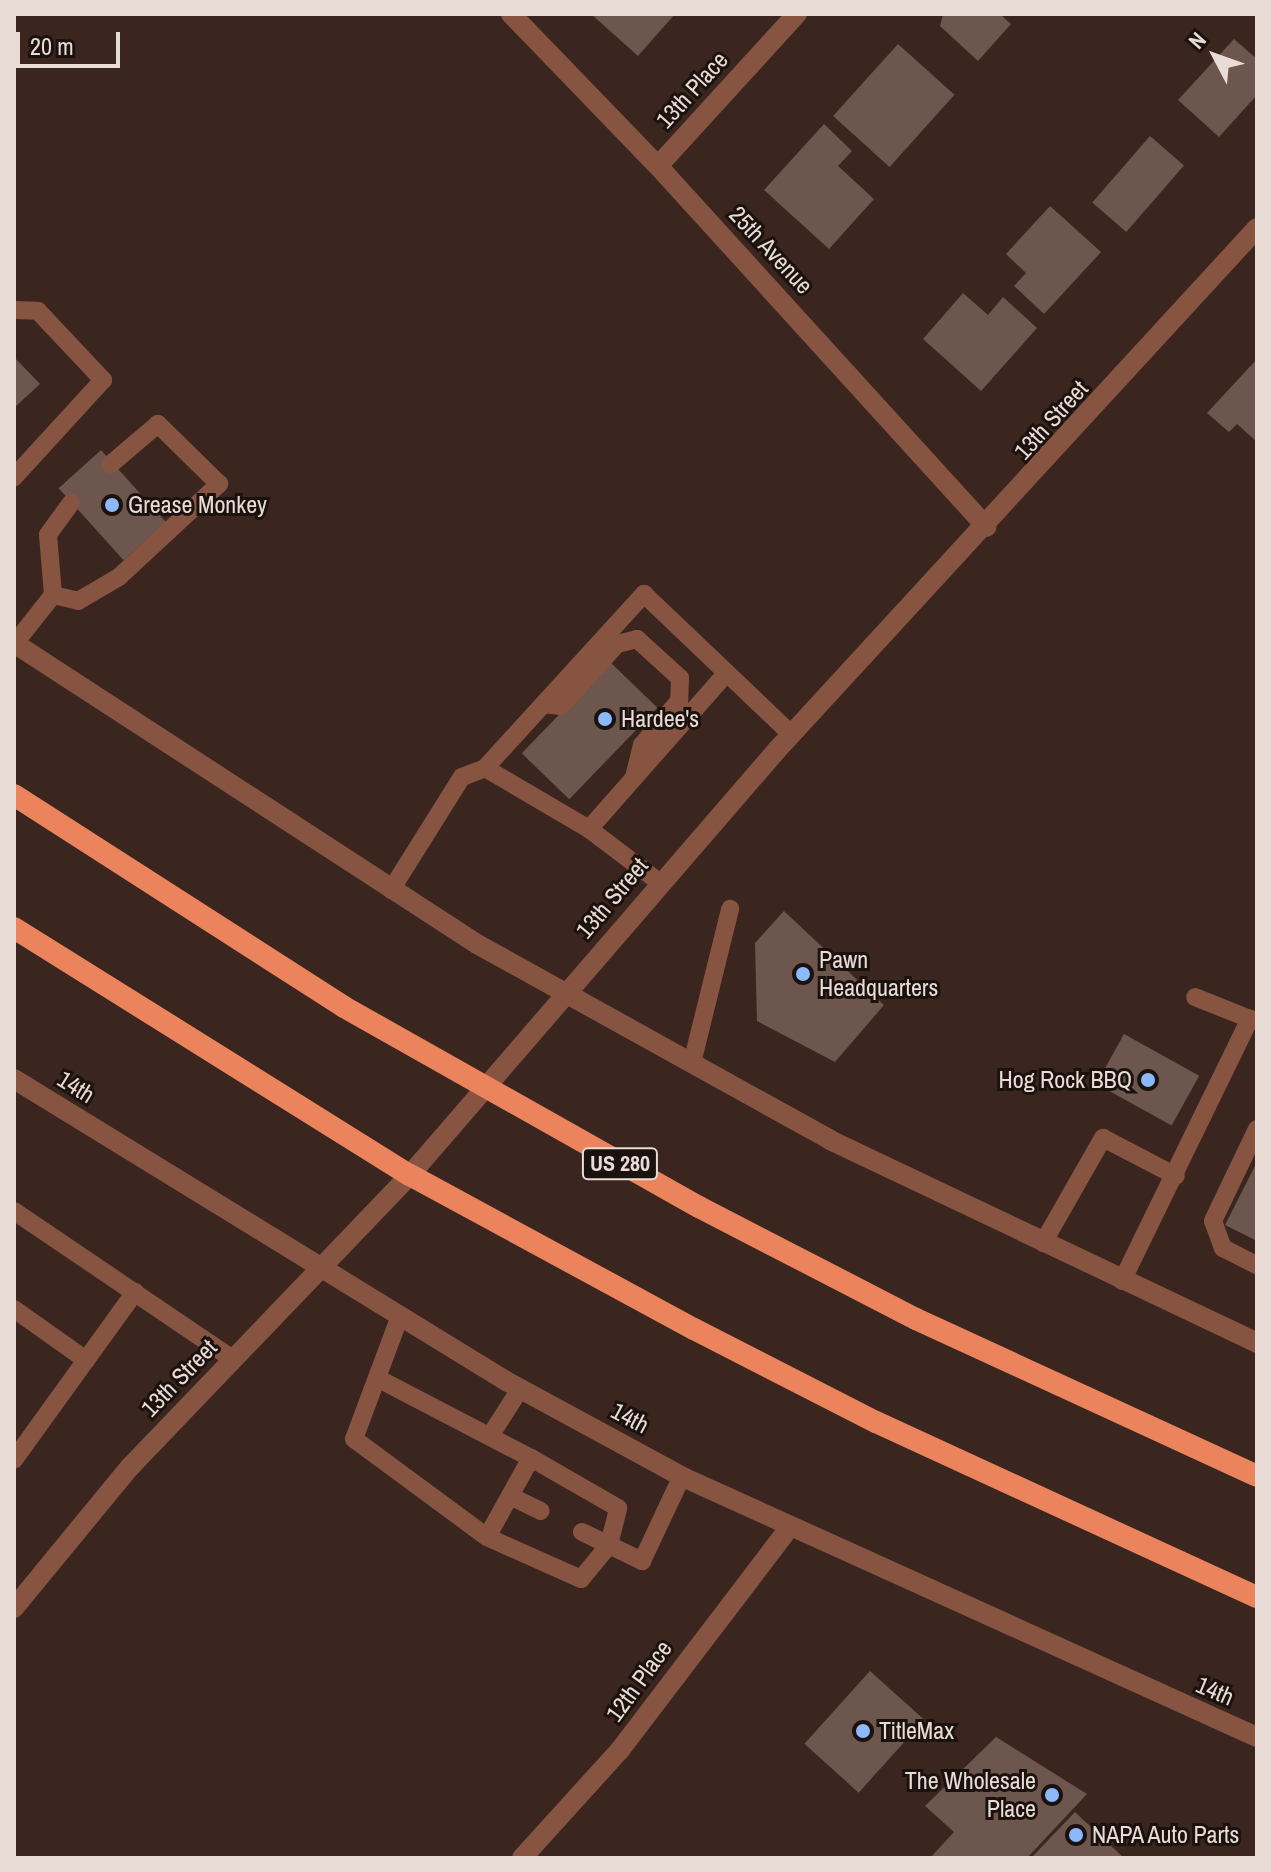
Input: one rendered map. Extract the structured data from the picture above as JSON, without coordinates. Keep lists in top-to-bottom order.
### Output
{
  "streets": {
    "highway": ["US 280"],
    "street": [
      "13th Place",
      "25th Avenue",
      "13th Street",
      "14th",
      "12th Place"
    ]
  },
  "crossings": [
    ["13th Place", "25th Avenue"],
    ["25th Avenue", "13th Street"],
    ["13th Street", "14th"],
    ["13th Street", "US 280"],
    ["14th", "12th Place"]
  ],
  "places": [
    "Grease Monkey",
    "Hardee's",
    "Pawn Headquarters",
    "Hog Rock BBQ",
    "TitleMax",
    "The Wholesale Place",
    "NAPA Auto Parts"
  ],
  "scale_bar": "20 m",
  "north": "top left"
}
